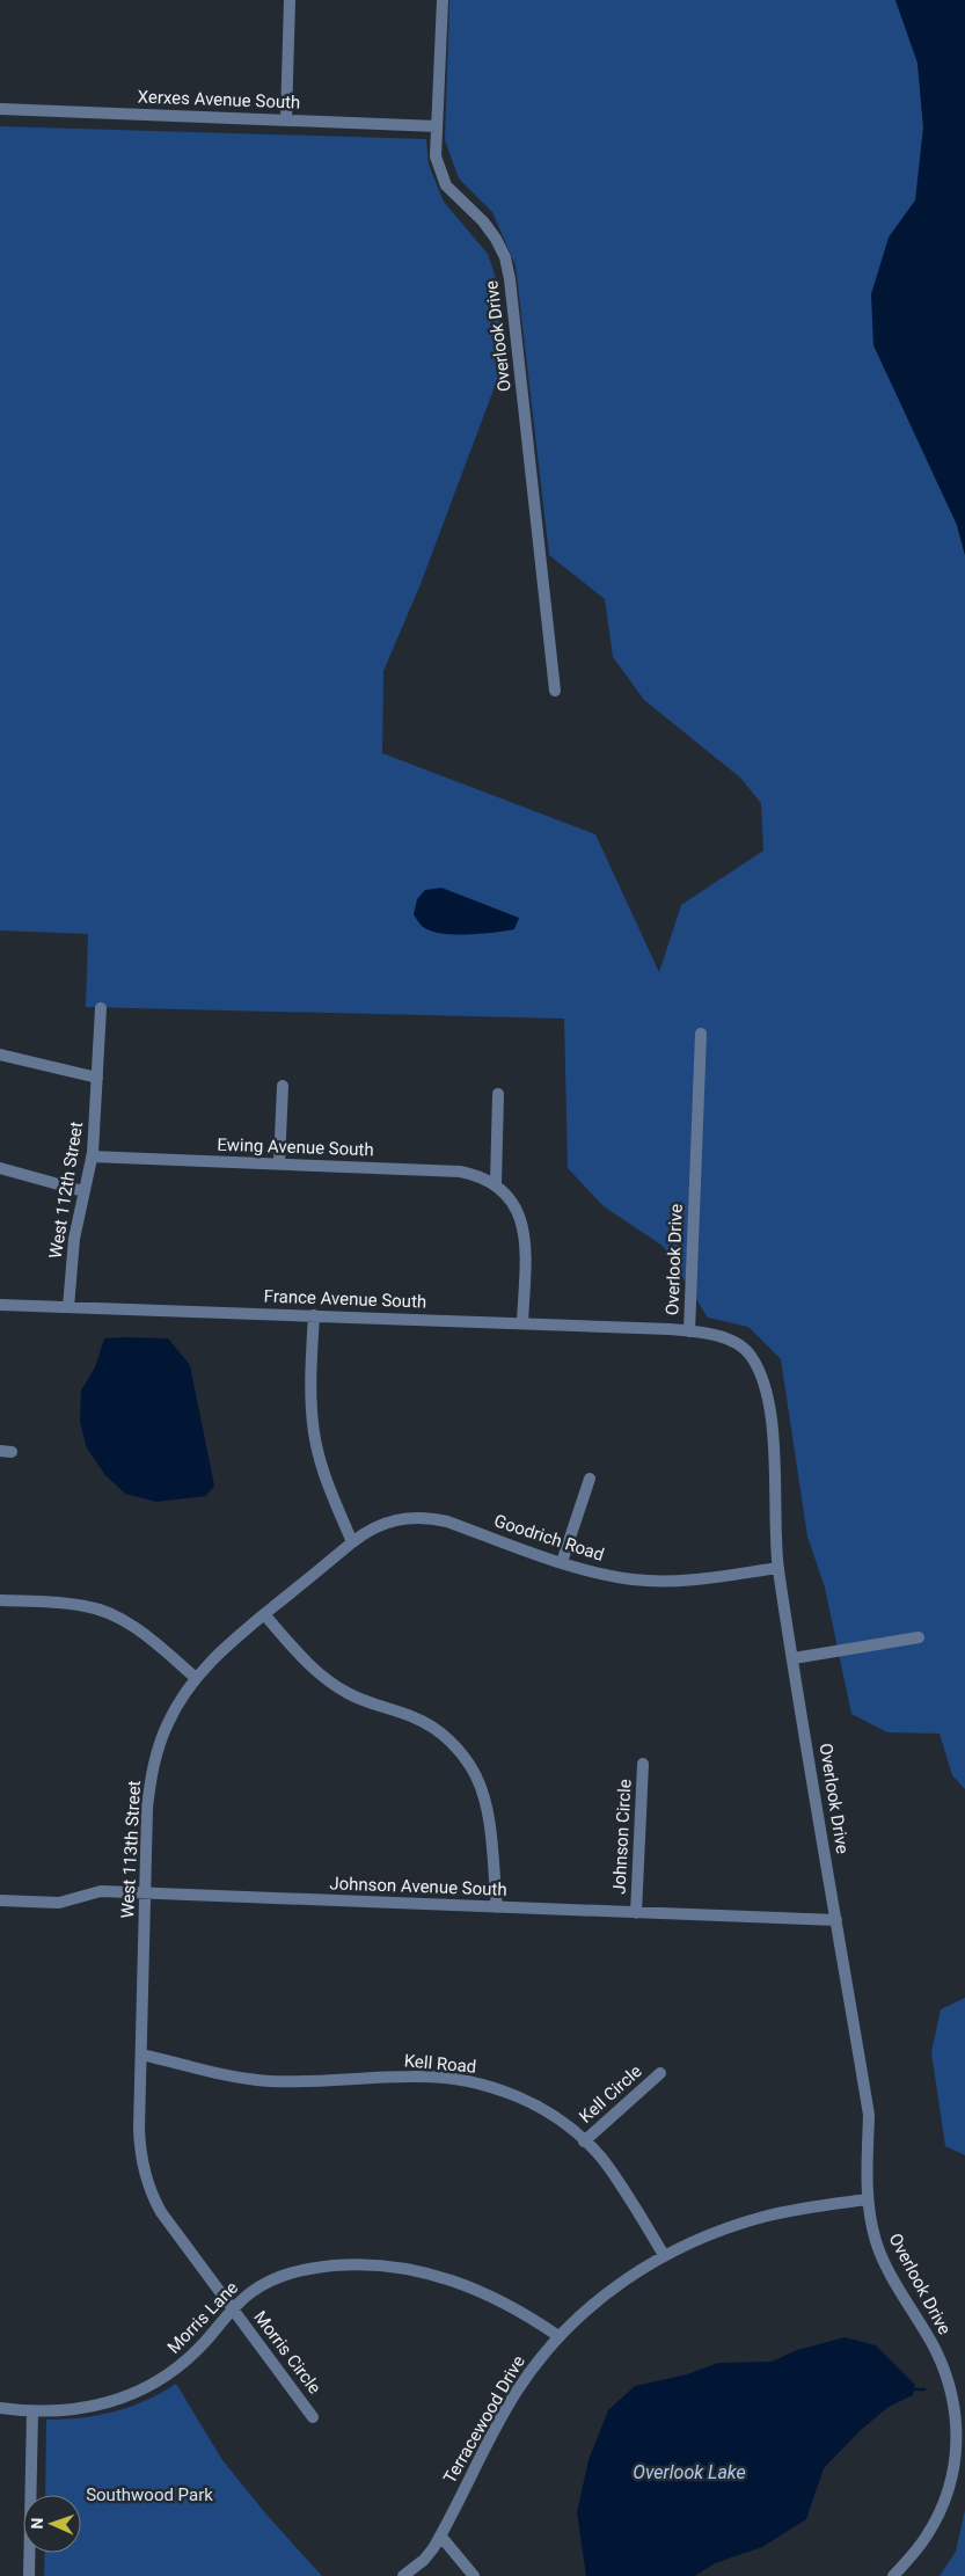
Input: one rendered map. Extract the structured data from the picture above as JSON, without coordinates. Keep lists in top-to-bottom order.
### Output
{
  "streets": {
    "street": [
      "Xerxes Avenue South",
      "Overlook Drive",
      "Ewing Avenue South",
      "West 112th Street",
      "France Avenue South",
      "Goodrich Road",
      "Johnson Circle",
      "West 113th Street",
      "Johnson Avenue South",
      "Kell Road",
      "Kell Circle",
      "Morris Lane",
      "Morris Circle",
      "Terracewood Drive"
    ]
  },
  "crossings": [
    ["Xerxes Avenue South", "Overlook Drive"],
    ["Overlook Drive", "France Avenue South"],
    ["Overlook Drive", "Goodrich Road"],
    ["Overlook Drive", "Johnson Avenue South"],
    ["Overlook Drive", "Terracewood Drive"],
    ["Ewing Avenue South", "West 112th Street"],
    ["West 112th Street", "France Avenue South"],
    ["Goodrich Road", "West 113th Street"],
    ["Johnson Circle", "Johnson Avenue South"],
    ["West 113th Street", "Johnson Avenue South"],
    ["West 113th Street", "Kell Road"],
    ["West 113th Street", "Morris Lane"],
    ["West 113th Street", "Morris Circle"],
    ["Kell Road", "Kell Circle"],
    ["Kell Road", "Terracewood Drive"],
    ["Morris Lane", "Morris Circle"],
    ["Morris Lane", "Terracewood Drive"]
  ],
  "water": ["Overlook Lake"],
  "parks": ["Southwood Park"],
  "north": "left"
}
